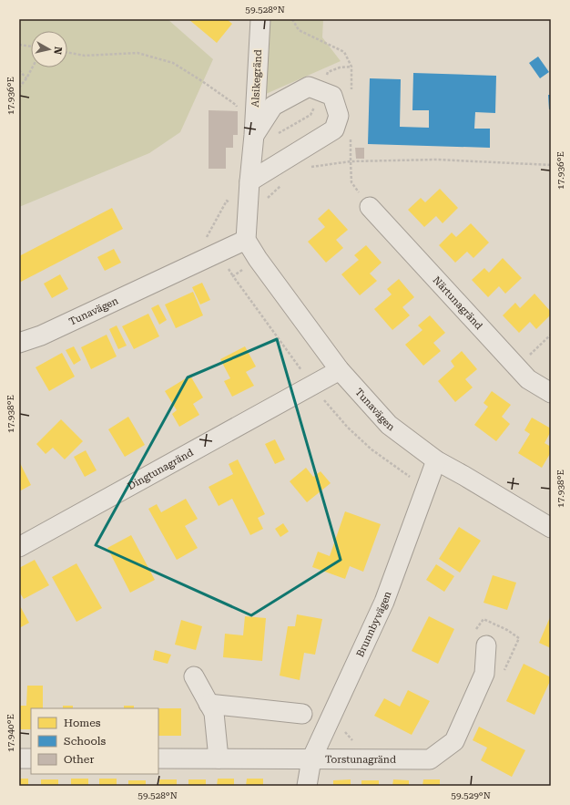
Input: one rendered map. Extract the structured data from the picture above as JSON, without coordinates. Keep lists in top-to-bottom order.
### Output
{
  "streets": {
    "street": [
      "Alsikegränd",
      "Närtunagränd",
      "Tunavägen",
      "Dingtunagränd",
      "Brunnbyvägen",
      "Torstunagränd"
    ]
  },
  "crossings": [
    ["Tunavägen", "Dingtunagränd"],
    ["Tunavägen", "Brunnbyvägen"],
    ["Brunnbyvägen", "Torstunagränd"]
  ],
  "legend": ["Homes", "Schools", "Other"],
  "north": "right",
  "coordinates": [
    "59.528°N",
    "17.936°E",
    "17.938°E",
    "17.940°E",
    "59.529°N"
  ]
}
